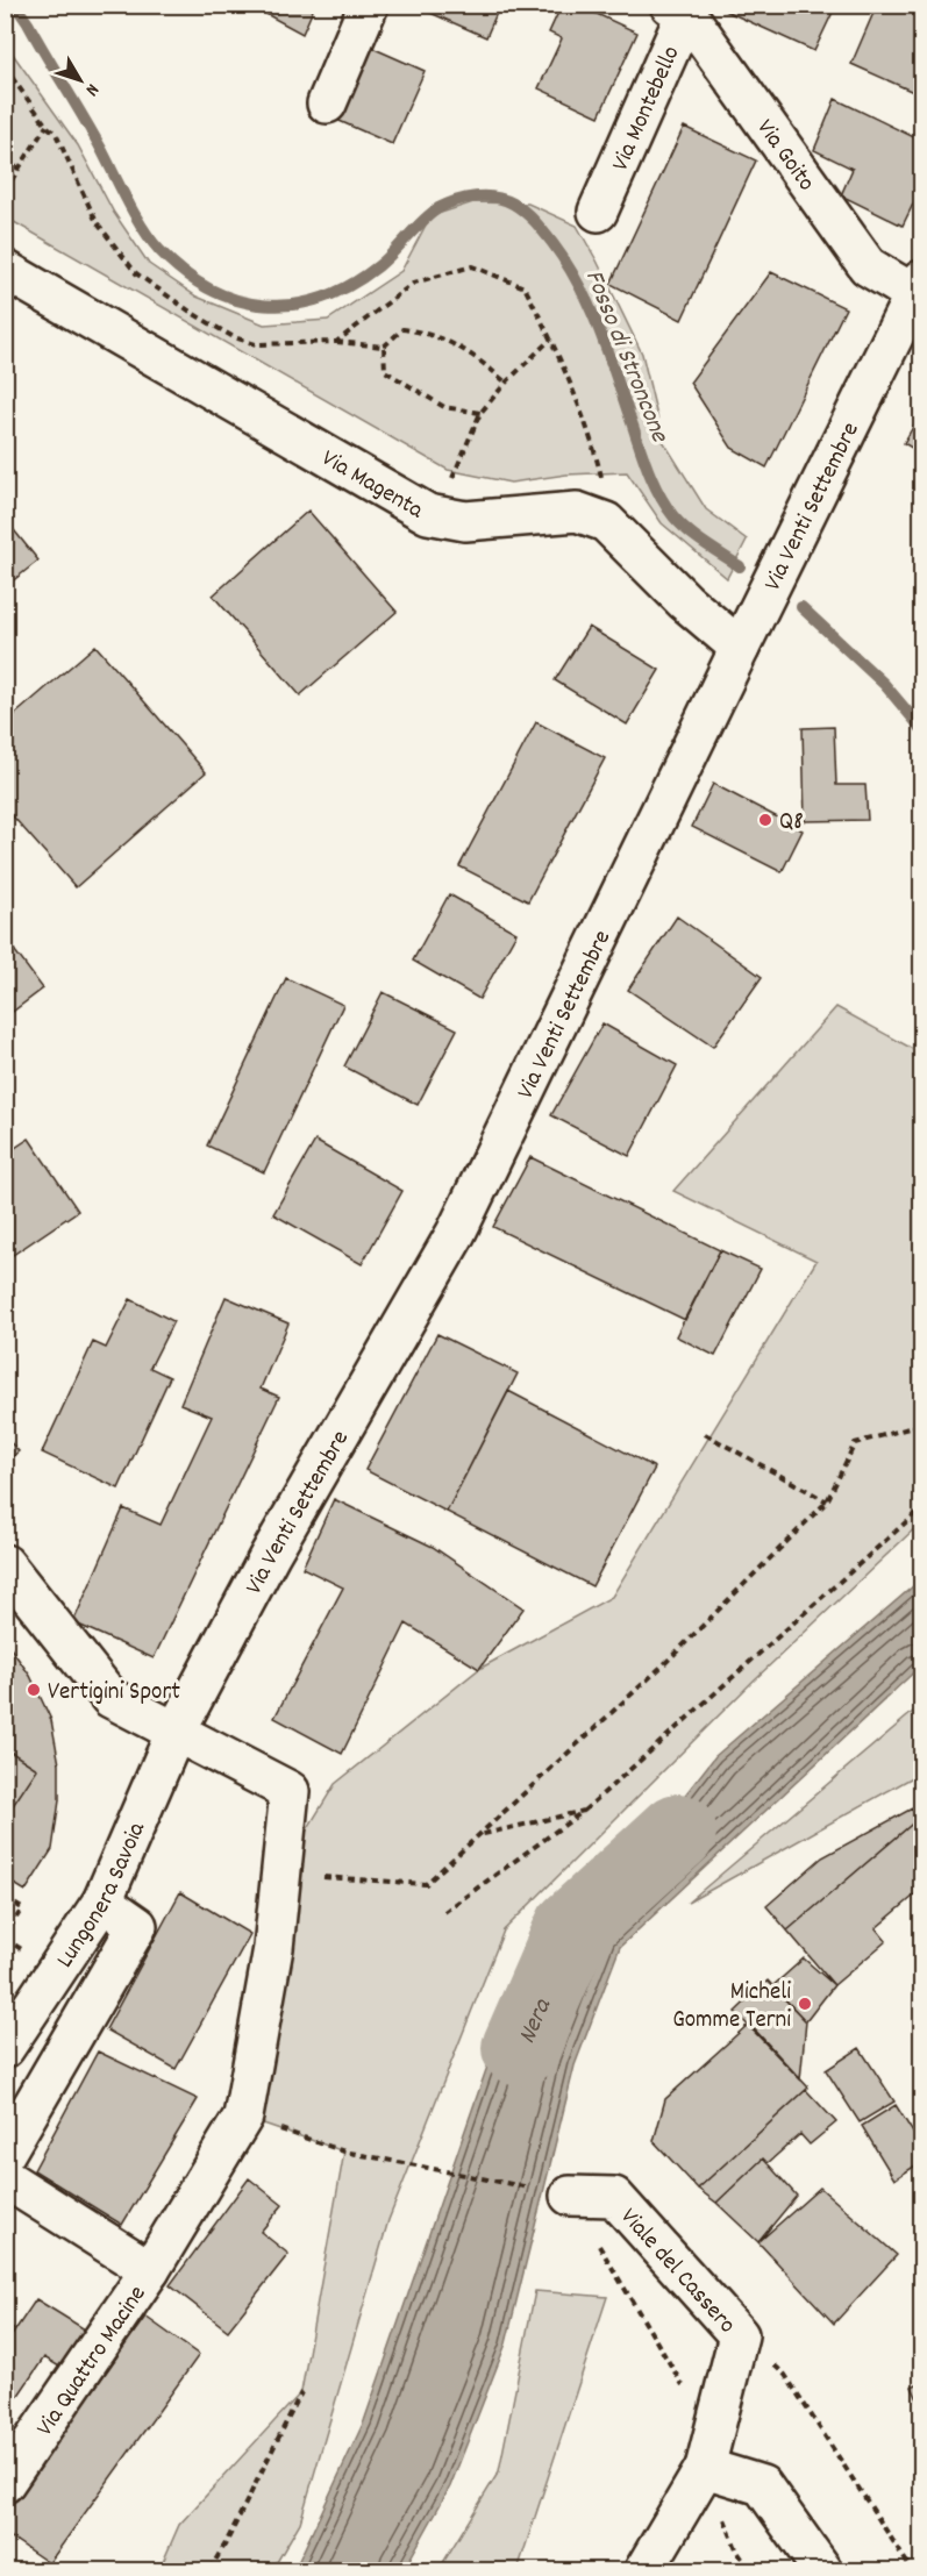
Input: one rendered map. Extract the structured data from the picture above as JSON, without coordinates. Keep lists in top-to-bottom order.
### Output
{
  "streets": {
    "street": [
      "Via Montebello",
      "Via Goito",
      "Via Magenta",
      "Via Venti Settembre",
      "Lungonera Savoia",
      "Viale del Cassero",
      "Via Quattro Macine"
    ]
  },
  "crossings": [
    ["Via Montebello", "Via Goito"],
    ["Via Goito", "Via Venti Settembre"],
    ["Via Magenta", "Via Venti Settembre"],
    ["Via Venti Settembre", "Lungonera Savoia"],
    ["Via Venti Settembre", "Via Quattro Macine"],
    ["Lungonera Savoia", "Via Quattro Macine"]
  ],
  "water": ["Fosso di Stroncone", "Nera"],
  "places": ["Q8", "Vertigini Sport", "Micheli Gomme Terni"],
  "north": "bottom right"
}
